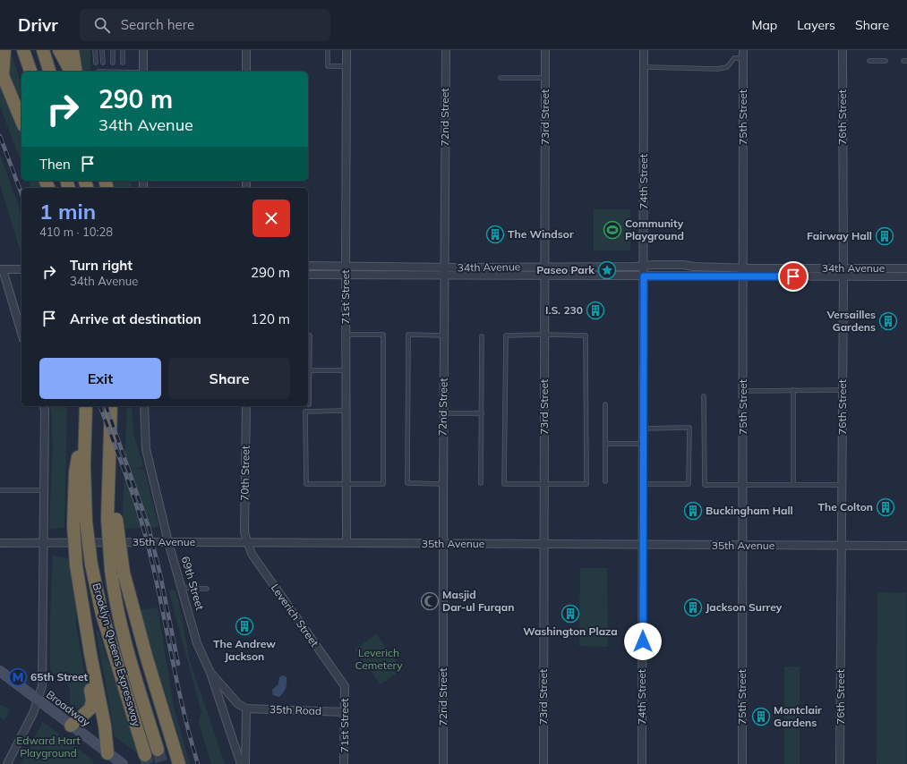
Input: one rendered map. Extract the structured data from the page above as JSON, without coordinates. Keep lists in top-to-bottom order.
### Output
{
  "streets": {
    "highway": ["Brooklyn-Queens Expressway"],
    "main road": ["Broadway"],
    "street": [
      "72nd Street",
      "73rd Street",
      "75th Street",
      "76th Street",
      "74th Street",
      "34th Avenue",
      "71st Street",
      "70th Street",
      "35th Avenue",
      "69th Street",
      "Leverich Street",
      "35th Road"
    ]
  },
  "crossings": [
    ["72nd Street", "34th Avenue"],
    ["72nd Street", "35th Avenue"],
    ["73rd Street", "34th Avenue"],
    ["73rd Street", "35th Avenue"],
    ["75th Street", "34th Avenue"],
    ["75th Street", "35th Avenue"],
    ["76th Street", "34th Avenue"],
    ["76th Street", "35th Avenue"],
    ["74th Street", "34th Avenue"],
    ["74th Street", "35th Avenue"],
    ["34th Avenue", "71st Street"],
    ["71st Street", "35th Avenue"],
    ["71st Street", "Leverich Street"],
    ["71st Street", "35th Road"],
    ["70th Street", "35th Avenue"],
    ["70th Street", "Leverich Street"],
    ["35th Avenue", "69th Street"],
    ["35th Avenue", "Leverich Street"]
  ],
  "parks": ["Leverich Cemetery", "Edward Hart Playground"],
  "places": {
    "sports": ["Community Playground"],
    "building": [
      "The Windsor",
      "Fairway Hall",
      "I.S. 230",
      "Versailles Gardens",
      "The Colton",
      "Buckingham Hall",
      "Jackson Surrey",
      "Washington Plaza",
      "The Andrew Jackson",
      "Montclair Gardens"
    ],
    "place": ["Paseo Park"],
    "mosque": ["Masjid Dar-ul Furqan"],
    "metro station": ["65th Street"]
  },
  "page": {
    "header": "Drivr",
    "search": "Search here",
    "nav": ["Map", "Layers", "Share"],
    "turn": ["290 m", "34th Avenue"],
    "then": "Then",
    "heading": ["1 min", "410 m · 10:28"],
    "list": [
      {
        "name": "Turn right",
        "note": "34th Avenue",
        "value": "290 m"
      },
      {
        "name": "Arrive at destination",
        "value": "120 m"
      }
    ],
    "buttons": ["Exit", "Share"]
  }
}
